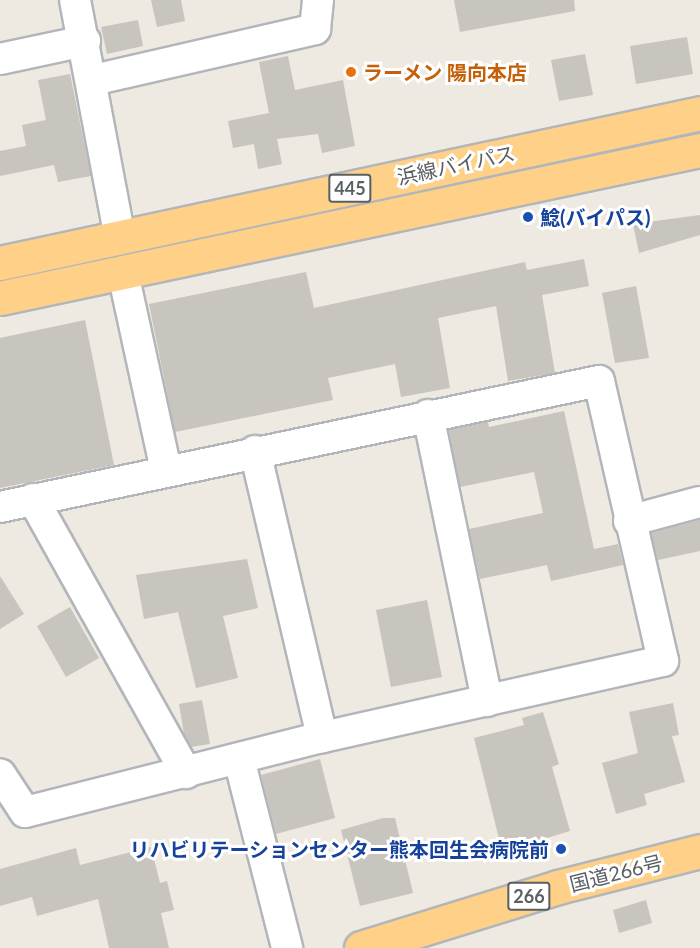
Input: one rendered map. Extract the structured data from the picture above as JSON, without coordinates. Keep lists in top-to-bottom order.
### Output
{
  "streets": {
    "highway": [
      "浜線バイパス",
      "445",
      "国道266号",
      "266"
    ]
  },
  "places": ["ラーメン 陽向本店", "鯰(バイパス)", "リハビリテーションセンター熊本回生会病院前"]
}
